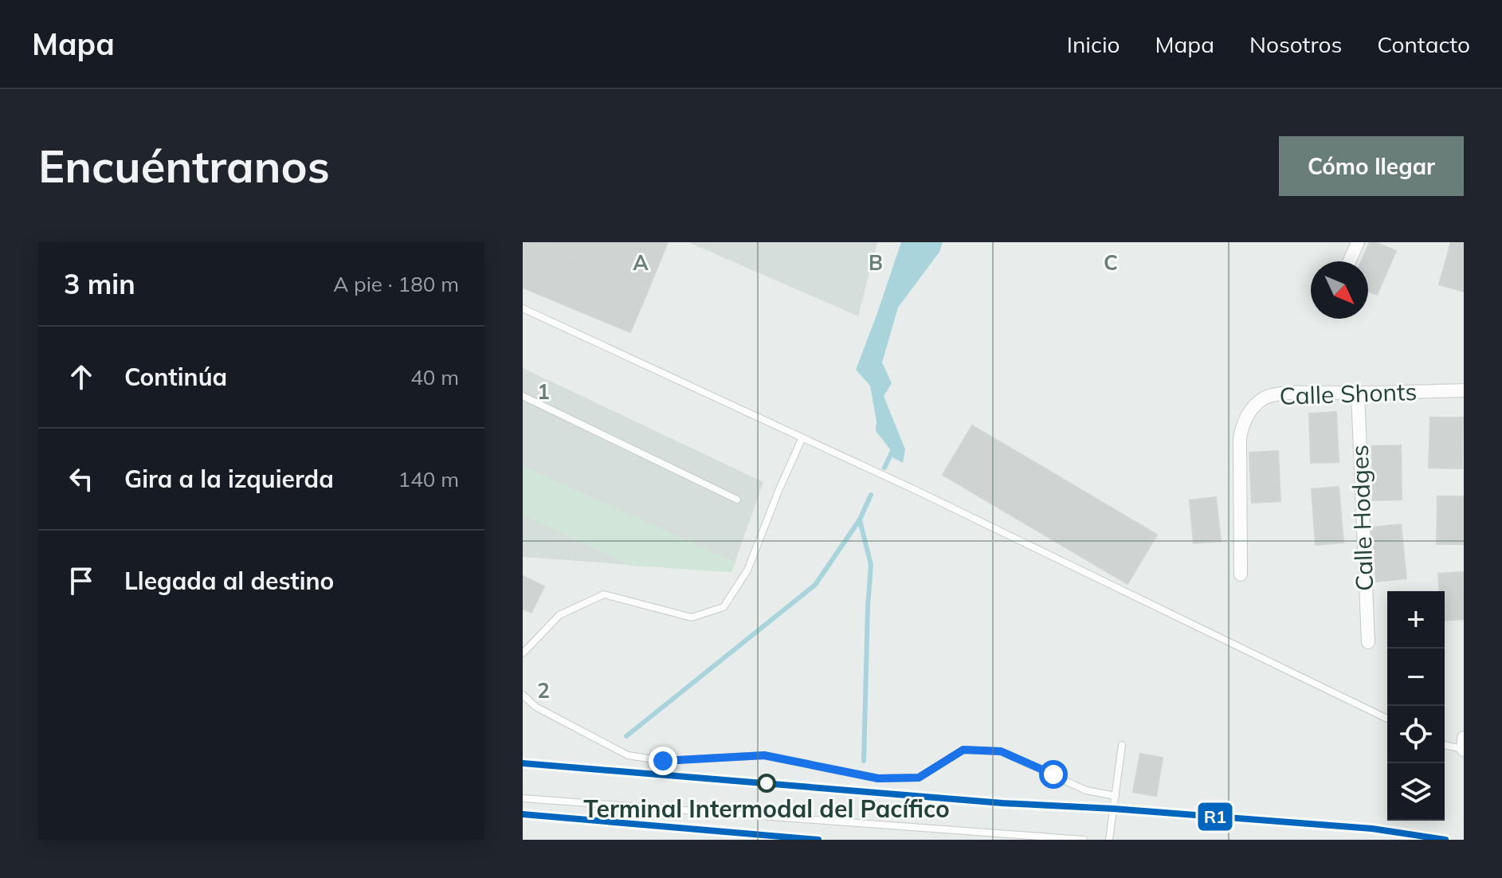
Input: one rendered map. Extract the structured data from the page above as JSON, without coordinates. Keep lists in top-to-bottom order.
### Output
{
  "streets": {
    "street": ["Calle Shonts", "Calle Hodges"]
  },
  "crossings": [
    ["Calle Shonts", "Calle Hodges"]
  ],
  "places": ["Terminal Intermodal del Pacífico"],
  "lines": ["transit line R1"],
  "north": "bottom right",
  "page": {
    "header": "Mapa",
    "nav": [
      "Inicio",
      "Mapa",
      "Nosotros",
      "Contacto"
    ],
    "buttons": "Cómo llegar",
    "title": "Encuéntranos",
    "heading": ["3 min", "A pie · 180 m"],
    "list": [
      ["Continúa", "40 m"],
      ["Gira a la izquierda", "140 m"],
      "Llegada al destino"
    ],
    "map_buttons": ["+", "−"]
  },
  "grid": {
    "columns": ["A", "B", "C"],
    "rows": ["1", "2"]
  }
}
